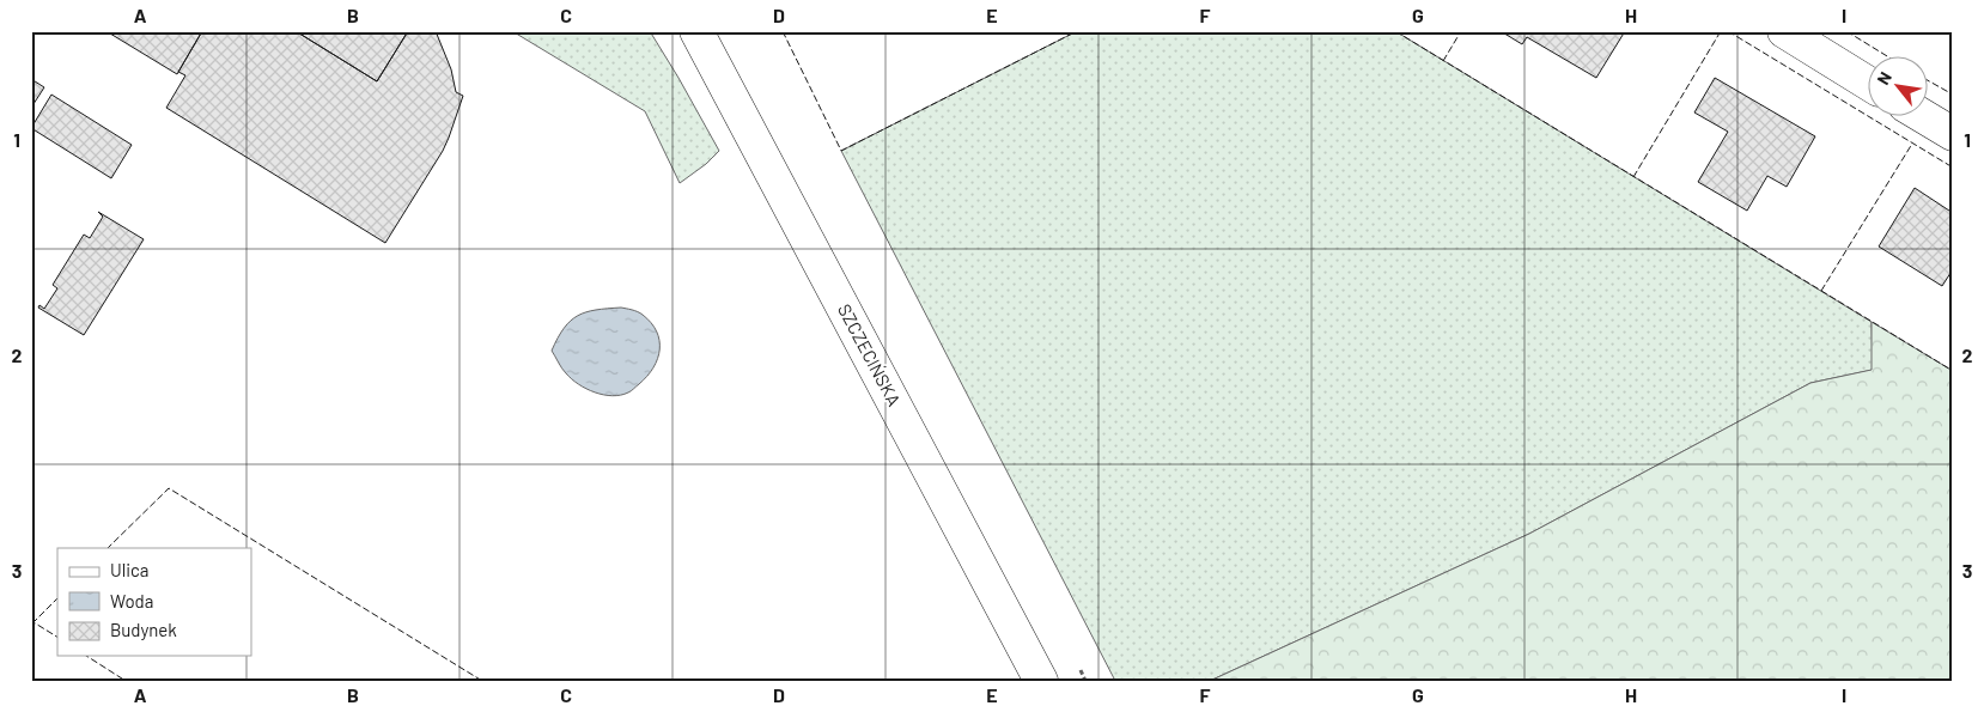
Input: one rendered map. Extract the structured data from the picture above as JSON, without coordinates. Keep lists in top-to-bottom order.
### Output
{
  "streets": {
    "main road": ["SZCZECIŃSKA"]
  },
  "legend": ["Ulica", "Woda", "Budynek"],
  "north": "top left",
  "grid": {
    "columns": [
      "A",
      "B",
      "C",
      "D",
      "E",
      "F",
      "G",
      "H",
      "I"
    ],
    "rows": ["1", "2", "3"]
  }
}
